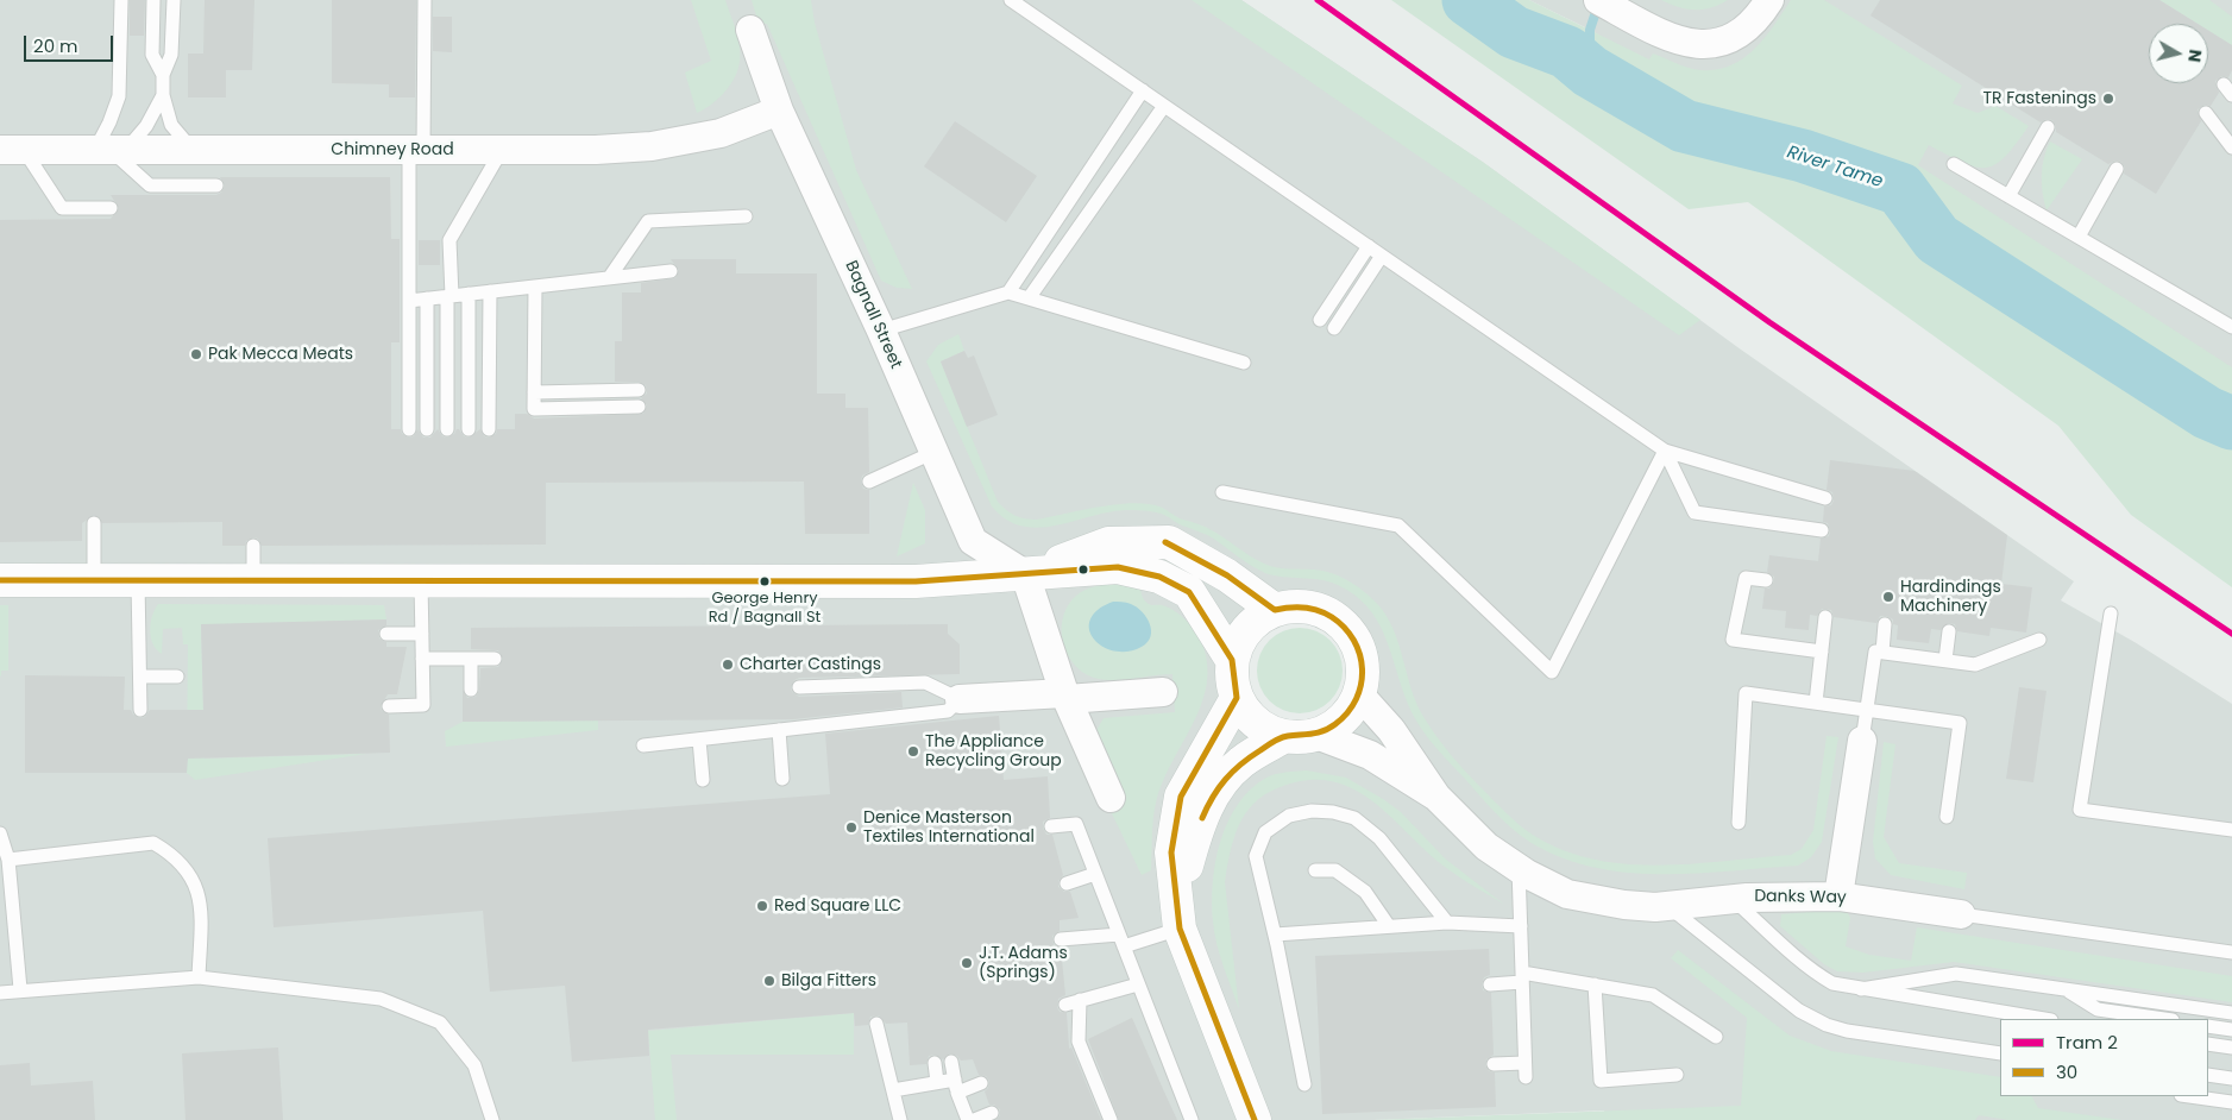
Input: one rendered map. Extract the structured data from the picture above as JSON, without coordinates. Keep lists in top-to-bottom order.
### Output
{
  "streets": {
    "street": ["Chimney Road", "Bagnall Street", "Danks Way"]
  },
  "crossings": [
    ["Chimney Road", "Bagnall Street"]
  ],
  "water": ["River Tame"],
  "places": [
    "TR Fastenings",
    "Pak Mecca Meats",
    "George Henry Rd / Bagnall St",
    "Hardindings Machinery",
    "Charter Castings",
    "The Appliance Recycling Group",
    "Denice Masterson Textiles International",
    "Red Square LLC",
    "J.T. Adams (Springs)",
    "Bilga Fitters"
  ],
  "lines": ["tram line 2", "transit line 30"],
  "legend": ["Tram 2", "30"],
  "scale_bar": "20 m",
  "north": "right"
}
